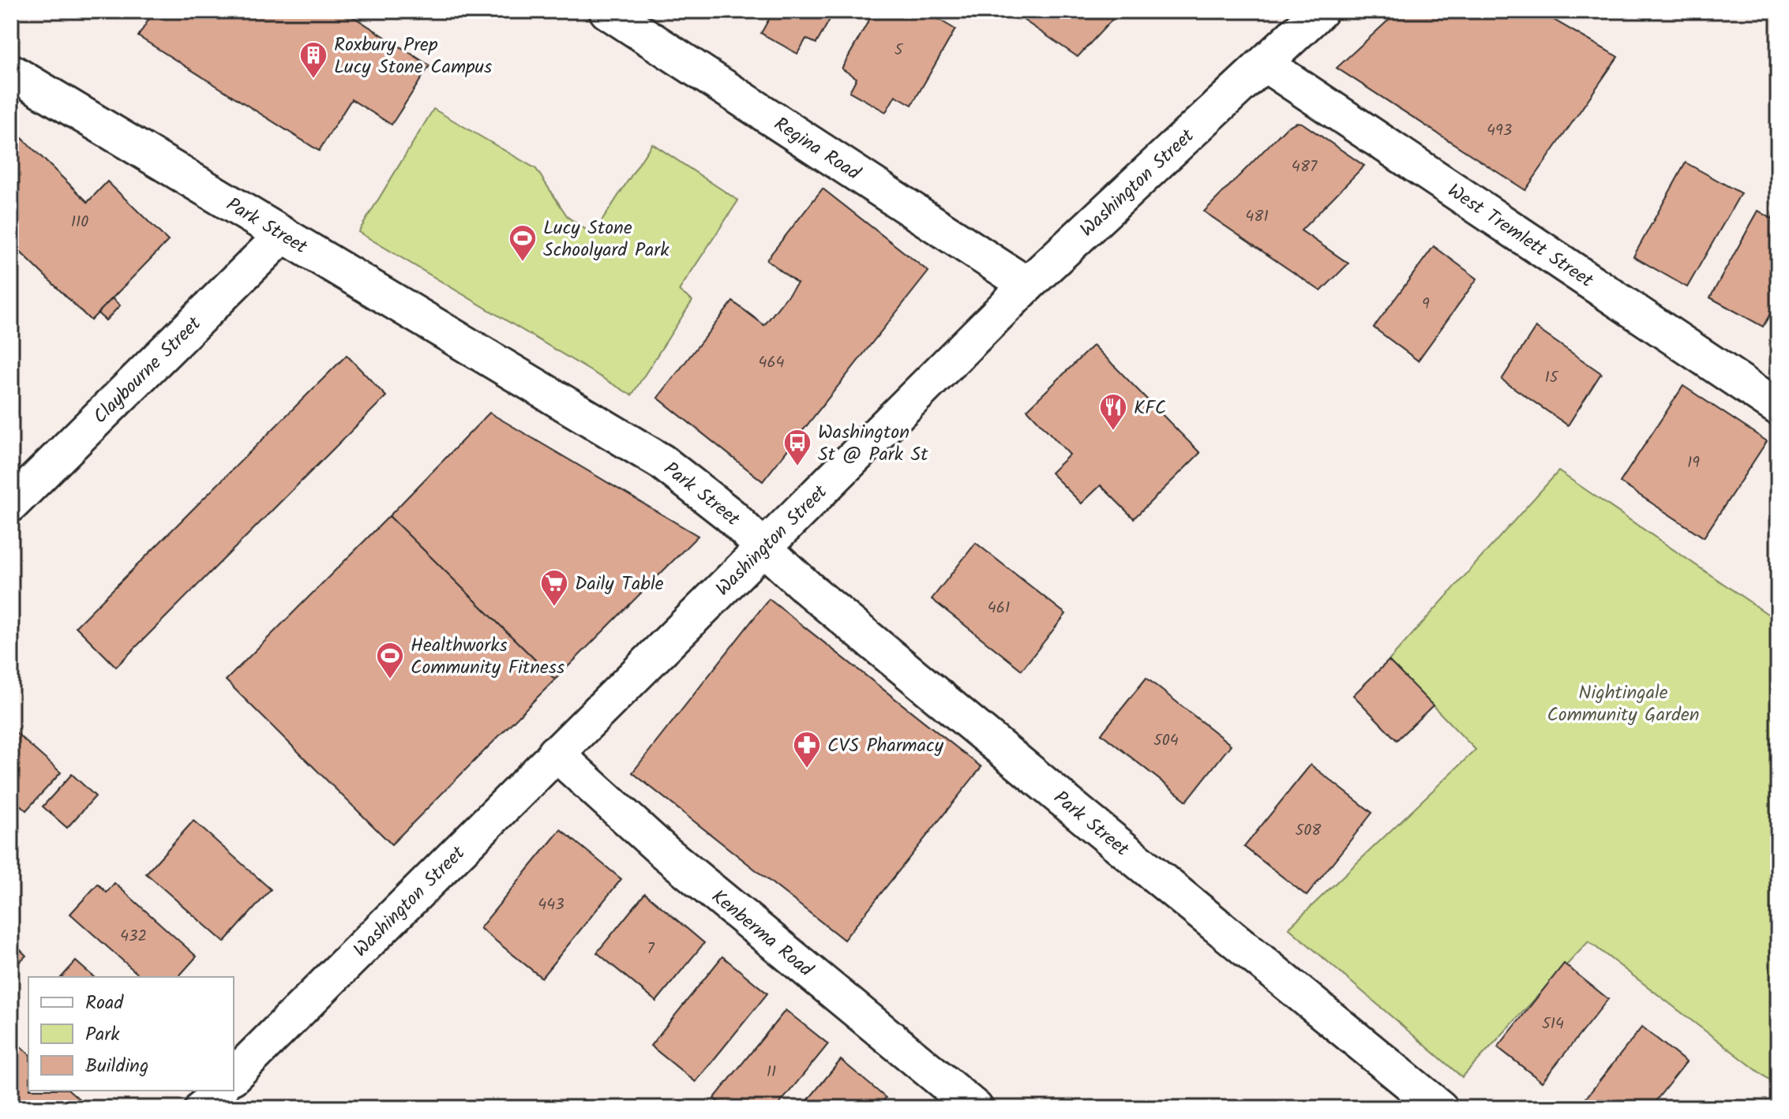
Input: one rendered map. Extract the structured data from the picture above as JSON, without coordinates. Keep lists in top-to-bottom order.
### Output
{
  "streets": {
    "street": [
      "Regina Road",
      "Washington Street",
      "Park Street",
      "West Tremlett Street",
      "Claybourne Street",
      "Kenberma Road"
    ]
  },
  "crossings": [
    ["Regina Road", "Washington Street"],
    ["Washington Street", "Park Street"],
    ["Washington Street", "West Tremlett Street"],
    ["Washington Street", "Kenberma Road"],
    ["Park Street", "Claybourne Street"]
  ],
  "parks": ["Nightingale Community Garden"],
  "places": {
    "building": ["Roxbury Prep Lucy Stone Campus"],
    "sports": ["Lucy Stone Schoolyard Park", "Healthworks Community Fitness"],
    "restaurant": ["KFC"],
    "bus stop": ["Washington St @ Park St"],
    "supermarket": ["Daily Table"],
    "pharmacy": ["CVS Pharmacy"]
  },
  "house_numbers": [
    "5",
    "493",
    "487",
    "481",
    "110",
    "9",
    "464",
    "15",
    "19",
    "461",
    "504",
    "508",
    "443",
    "432",
    "7",
    "514",
    "11"
  ],
  "legend": ["Road", "Park", "Building"]
}
